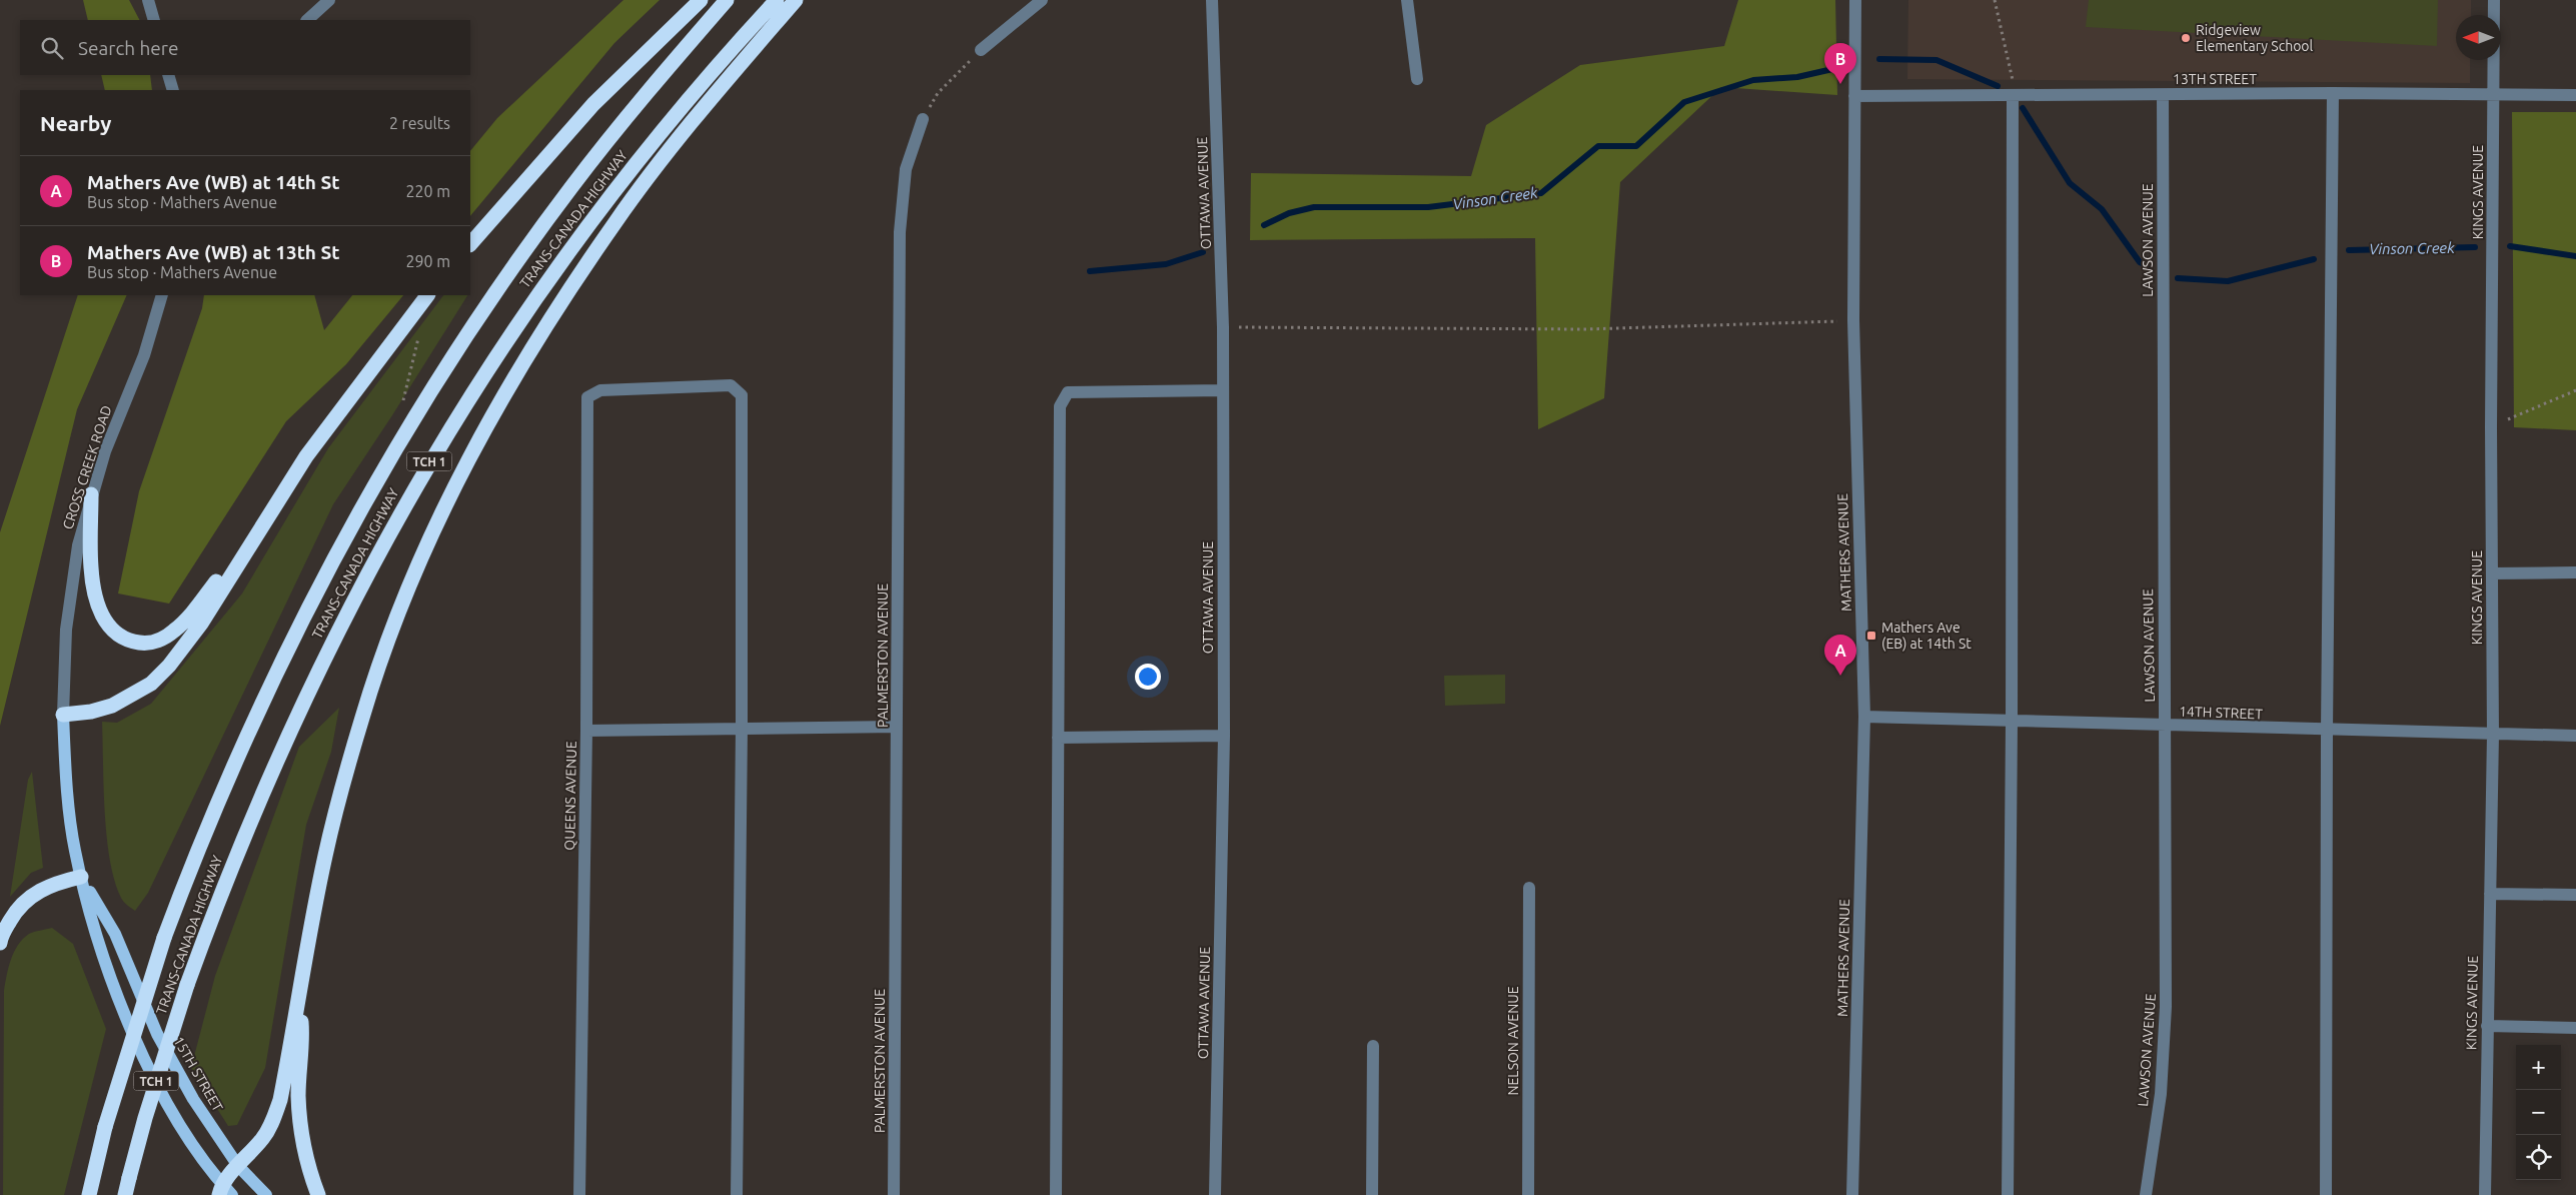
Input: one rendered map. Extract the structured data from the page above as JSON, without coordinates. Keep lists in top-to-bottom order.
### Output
{
  "streets": {
    "highway": ["TRANS-CANADA HIGHWAY", "TCH 1"],
    "main road": ["15TH STREET"],
    "street": [
      "13TH STREET",
      "KINGS AVENUE",
      "OTTAWA AVENUE",
      "LAWSON AVENUE",
      "CROSS CREEK ROAD",
      "MATHERS AVENUE",
      "PALMERSTON AVENUE",
      "14TH STREET",
      "QUEENS AVENUE",
      "NELSON AVENUE"
    ]
  },
  "crossings": [
    ["13TH STREET", "KINGS AVENUE"],
    ["13TH STREET", "LAWSON AVENUE"],
    ["13TH STREET", "MATHERS AVENUE"],
    ["KINGS AVENUE", "14TH STREET"],
    ["LAWSON AVENUE", "14TH STREET"],
    ["CROSS CREEK ROAD", "15TH STREET"],
    ["MATHERS AVENUE", "14TH STREET"]
  ],
  "water": ["Vinson Creek"],
  "places": {
    "other": ["Ridgeview Elementary School"],
    "transit": ["Mathers Ave (EB) at 14th St"]
  },
  "north": "left",
  "page": {
    "search": "Search here",
    "pins": ["B", "A"],
    "heading": ["Nearby", "2 results"],
    "list": [
      {
        "mark": "A",
        "name": "Mathers Ave (WB) at 14th St",
        "note": "Bus stop · Mathers Avenue",
        "value": "220 m"
      },
      {
        "mark": "B",
        "name": "Mathers Ave (WB) at 13th St",
        "note": "Bus stop · Mathers Avenue",
        "value": "290 m"
      }
    ],
    "map_buttons": ["+", "−"]
  }
}
